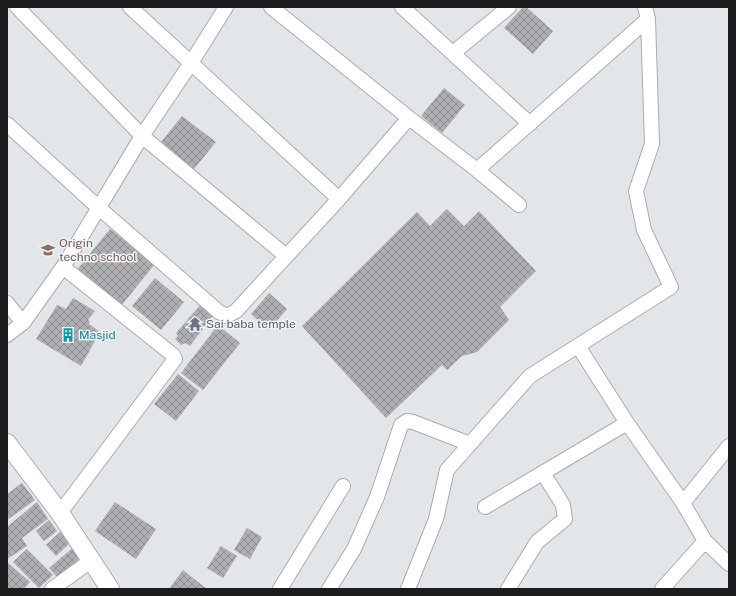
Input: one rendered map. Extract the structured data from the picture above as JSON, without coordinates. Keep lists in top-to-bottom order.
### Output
{
  "places": {
    "school or university": ["Origin techno school"],
    "temple": ["Sai baba temple"],
    "building": ["Masjid"]
  }
}
